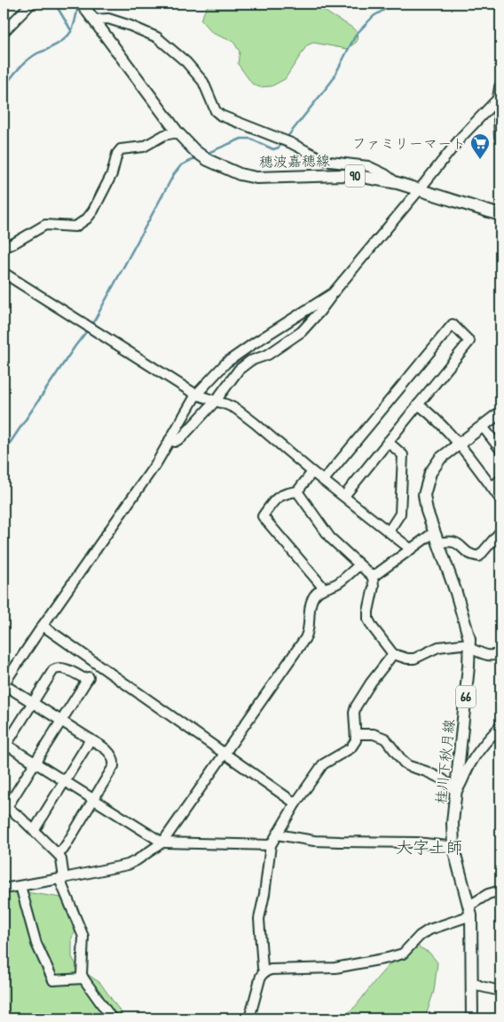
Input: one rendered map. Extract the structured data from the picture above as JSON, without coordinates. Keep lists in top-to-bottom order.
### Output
{
  "streets": {
    "main road": [
      "穂波嘉穂線",
      "90",
      "66",
      "桂川下秋月線"
    ]
  },
  "districts": ["大字土師"],
  "places": {
    "supermarket": ["ファミリーマート"]
  }
}
